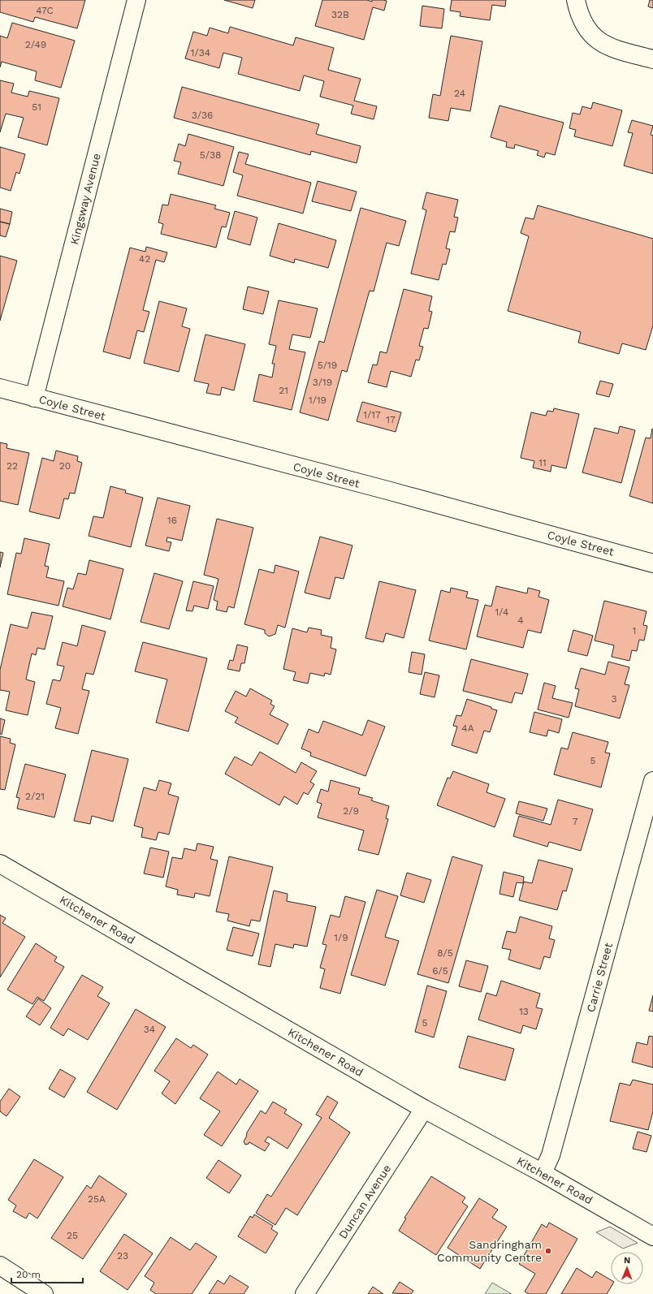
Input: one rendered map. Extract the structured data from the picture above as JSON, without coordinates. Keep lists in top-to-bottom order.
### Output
{
  "streets": {
    "street": [
      "Kingsway Avenue",
      "Coyle Street",
      "Kitchener Road",
      "Carrie Street",
      "Duncan Avenue"
    ]
  },
  "crossings": [
    ["Kingsway Avenue", "Coyle Street"],
    ["Kitchener Road", "Carrie Street"],
    ["Kitchener Road", "Duncan Avenue"]
  ],
  "places": ["Sandringham Community Centre"],
  "house_numbers": [
    "47C",
    "32B",
    "2/49",
    "1/34",
    "24",
    "51",
    "3/36",
    "5/38",
    "42",
    "5/19",
    "3/19",
    "21",
    "1/19",
    "1/17",
    "17",
    "11",
    "22",
    "20",
    "16",
    "1/4",
    "4",
    "1",
    "3",
    "4A",
    "5",
    "2/21",
    "2/9",
    "7",
    "1/9",
    "8/5",
    "6/5",
    "13",
    "5",
    "34",
    "25A",
    "25",
    "23"
  ],
  "scale_bar": "20 m",
  "north": "top"
}
